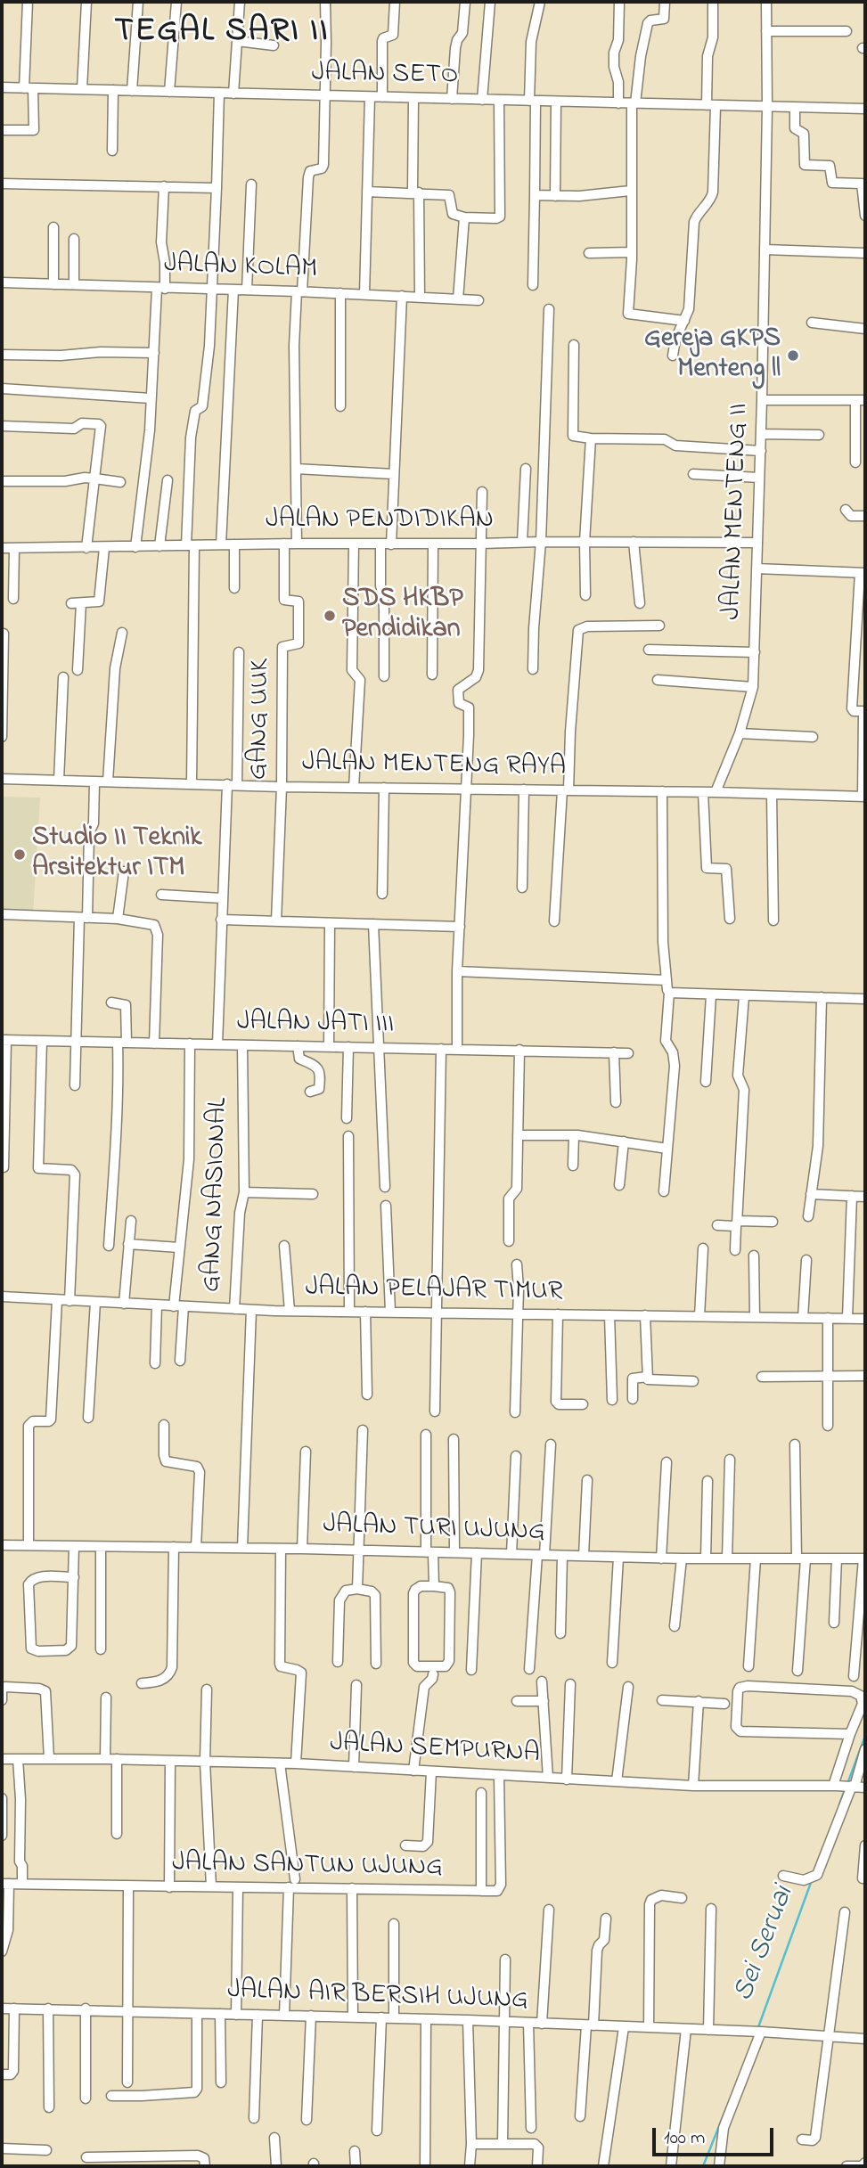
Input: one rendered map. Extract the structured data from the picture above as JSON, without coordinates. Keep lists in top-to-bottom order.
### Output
{
  "streets": {
    "street": [
      "JALAN SETO",
      "JALAN KOLAM",
      "JALAN MENTENG II",
      "JALAN PENDIDIKAN",
      "GANG UUK",
      "JALAN MENTENG RAYA",
      "JALAN JATI III",
      "GANG NASIONAL",
      "JALAN PELAJAR TIMUR",
      "JALAN TURI UJUNG",
      "JALAN SEMPURNA",
      "JALAN SANTUN UJUNG",
      "JALAN AIR BERSIH UJUNG"
    ]
  },
  "crossings": [
    ["JALAN SETO", "JALAN MENTENG II"],
    ["JALAN MENTENG II", "JALAN PENDIDIKAN"],
    ["JALAN MENTENG II", "JALAN MENTENG RAYA"],
    ["JALAN PENDIDIKAN", "GANG UUK"],
    ["GANG UUK", "JALAN MENTENG RAYA"],
    ["JALAN JATI III", "GANG NASIONAL"],
    ["GANG NASIONAL", "JALAN PELAJAR TIMUR"],
    ["JALAN SEMPURNA", "JALAN SANTUN UJUNG"]
  ],
  "districts": ["TEGAL SARI II"],
  "water": ["Sei Seruai"],
  "places": ["Gereja GKPS Menteng ll", "SDS HKBP Pendidikan", "Studio II Teknik Arsitektur ITM"],
  "scale_bar": "100 m"
}
